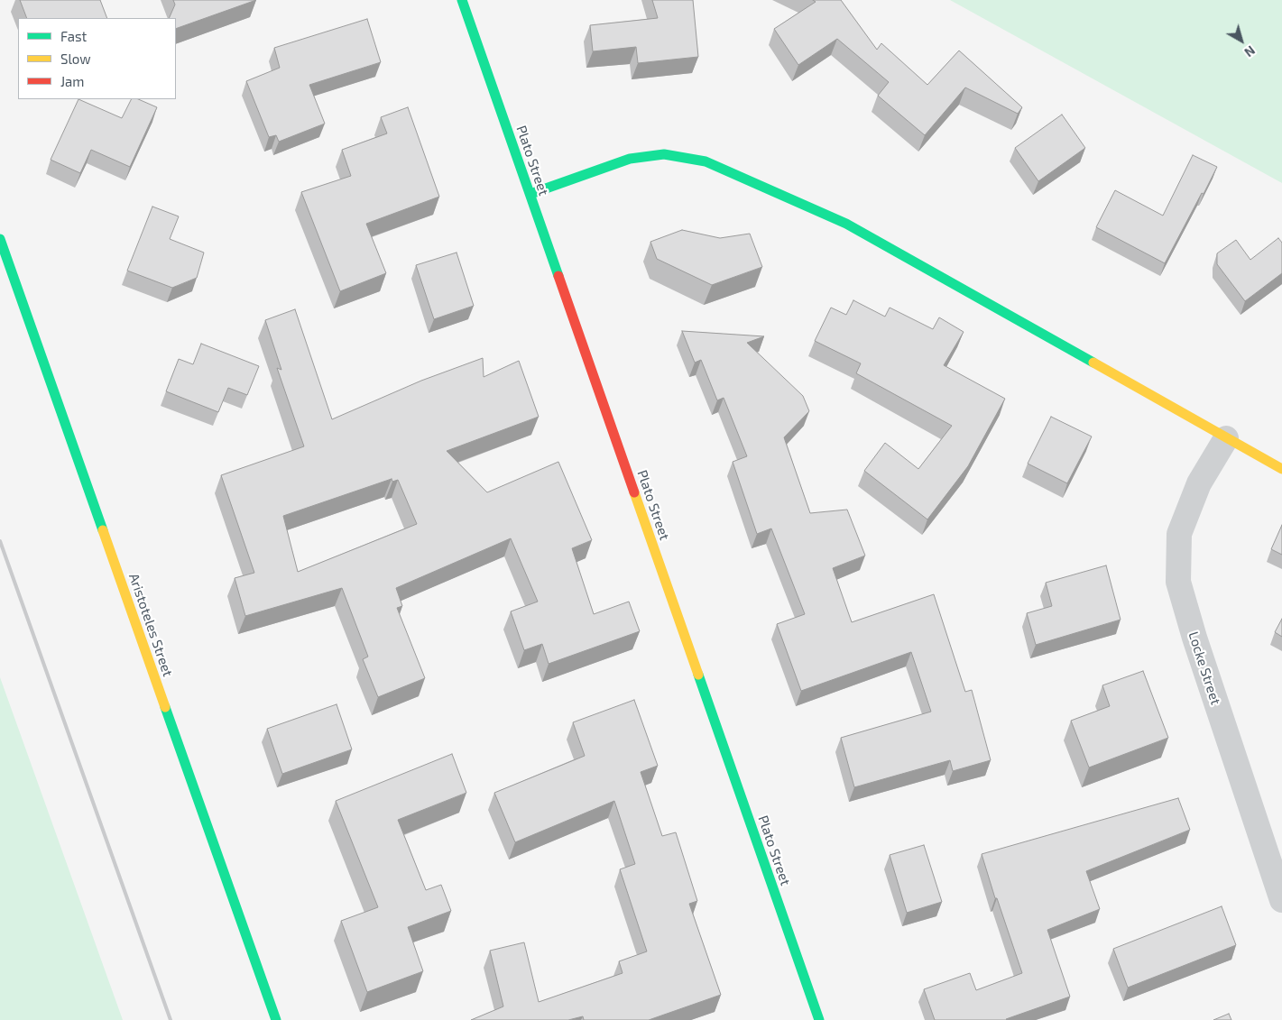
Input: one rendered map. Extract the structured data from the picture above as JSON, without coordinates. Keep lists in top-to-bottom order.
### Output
{
  "streets": {
    "street": ["Plato Street", "Aristoteles Street", "Locke Street"]
  },
  "legend": ["Fast", "Slow", "Jam"],
  "north": "bottom right"
}
